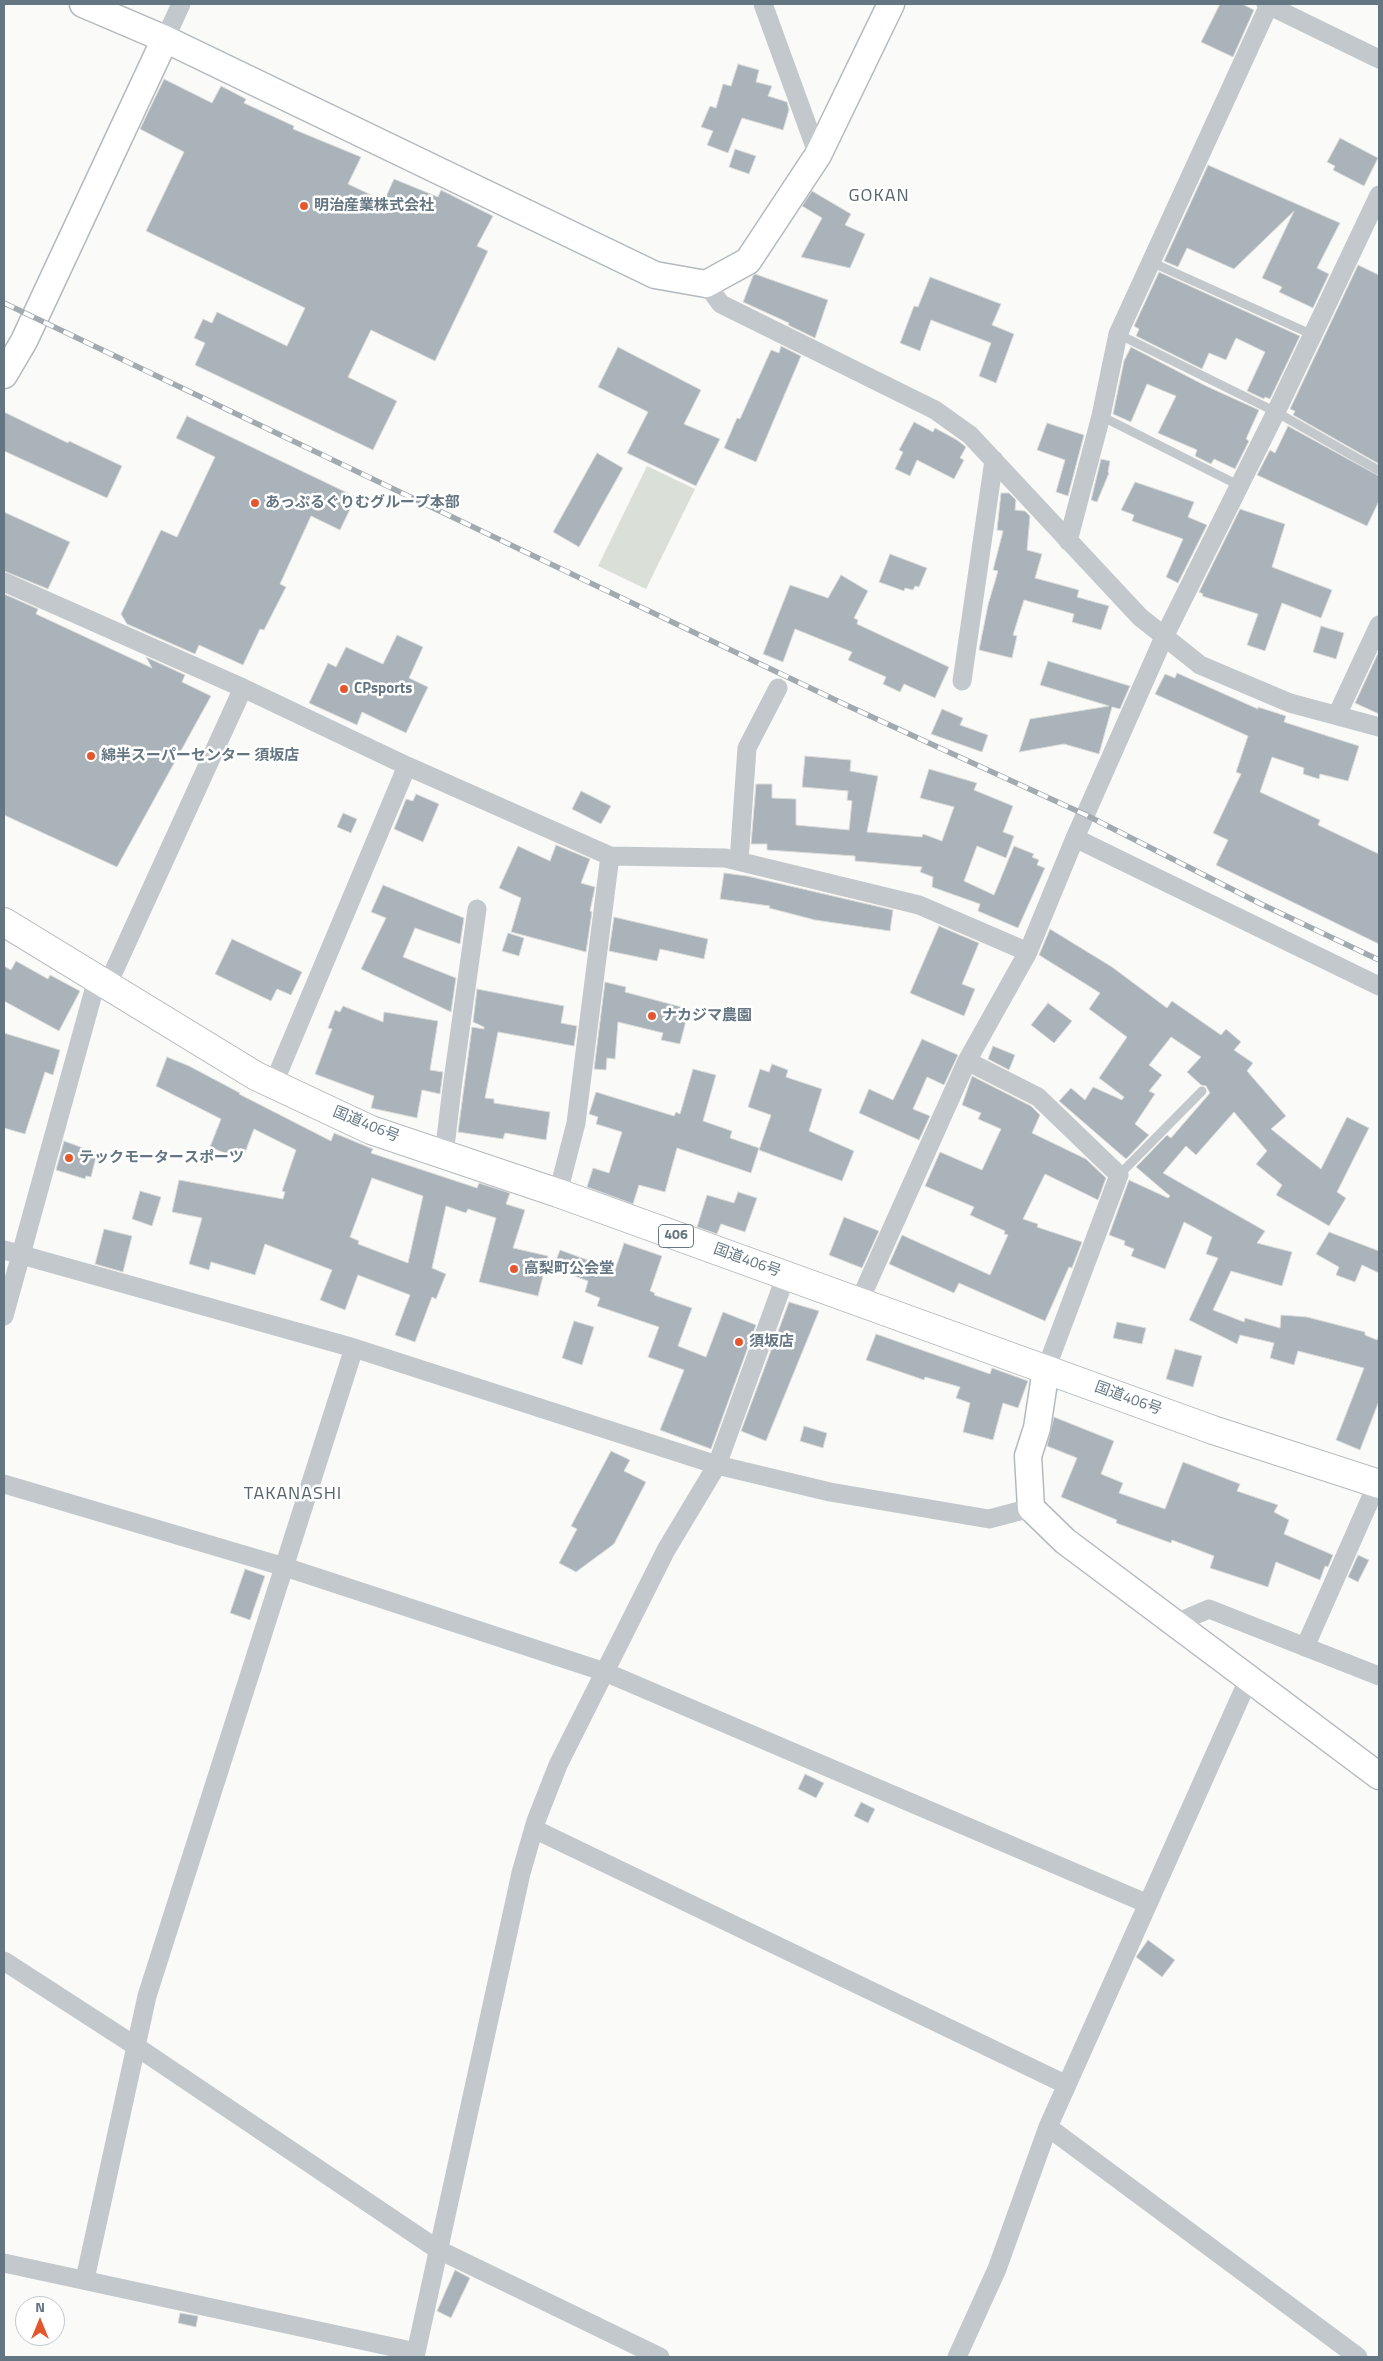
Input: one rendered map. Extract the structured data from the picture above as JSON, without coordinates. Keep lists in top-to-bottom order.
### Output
{
  "streets": {
    "highway": ["国道406号", "406"]
  },
  "districts": ["GOKAN", "TAKANASHI"],
  "places": [
    "明治産業株式会社",
    "あっぷるぐりむグループ本部",
    "CPsports",
    "綿半スーパーセンター 須坂店",
    "ナカジマ農園",
    "テックモータースポーツ",
    "高梨町公会堂",
    "須坂店"
  ],
  "north": "top"
}
